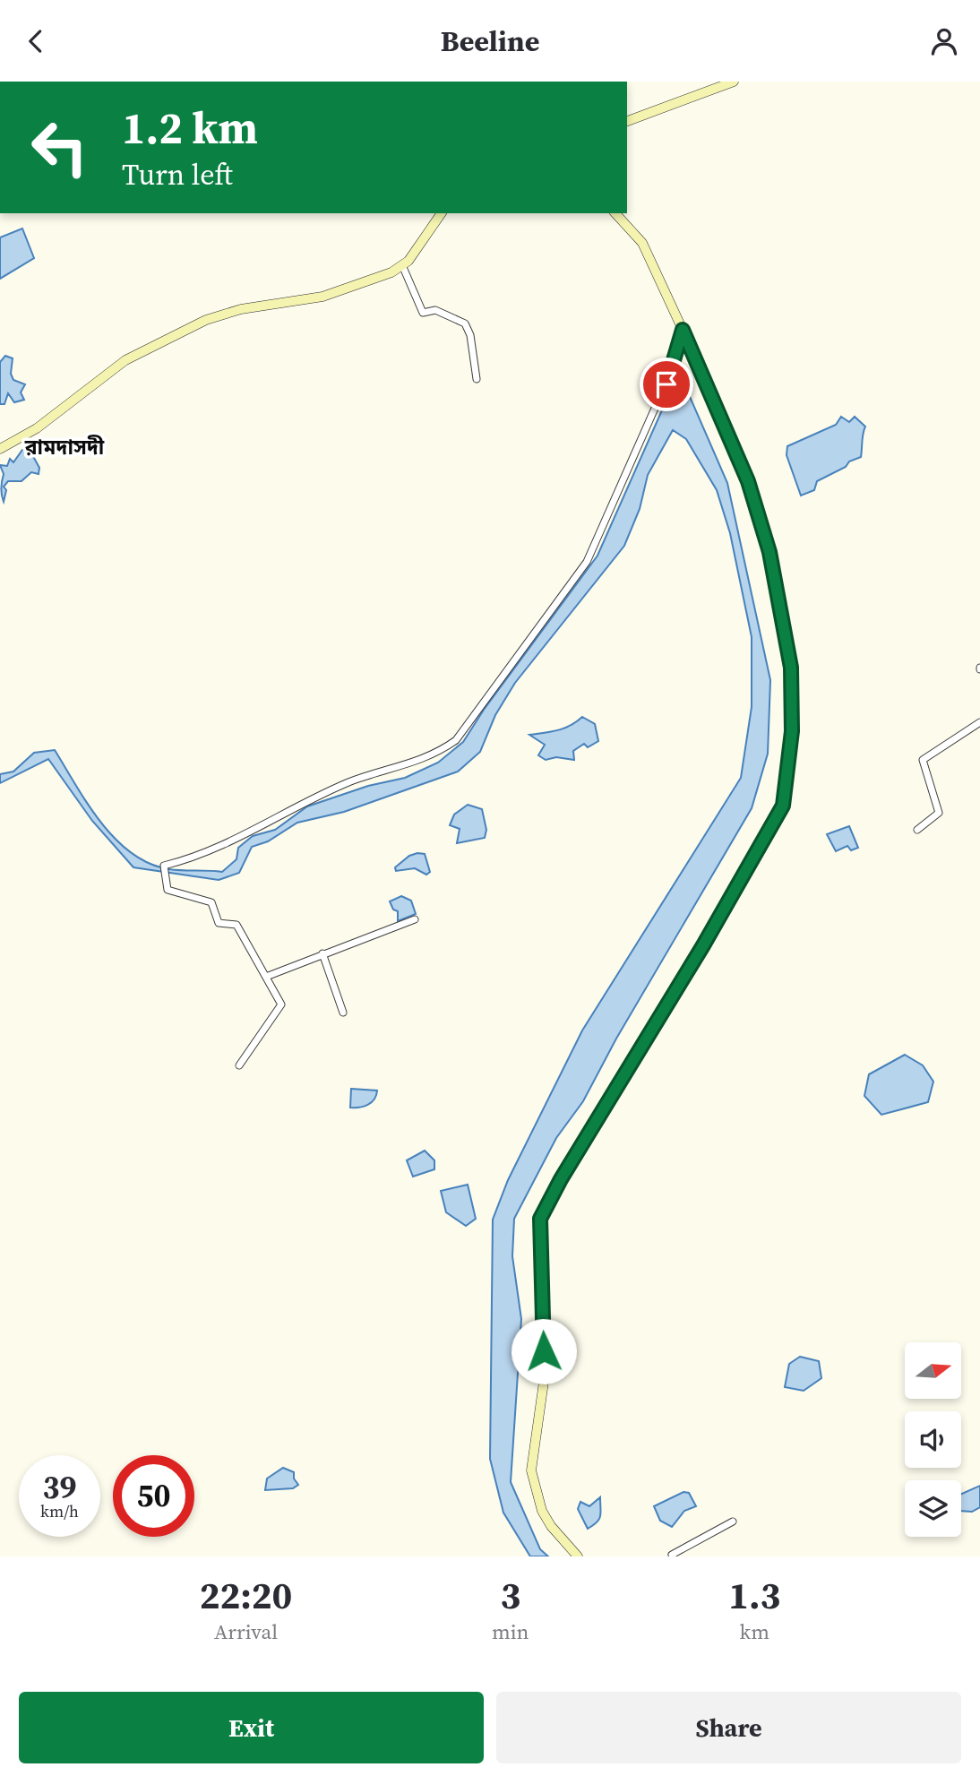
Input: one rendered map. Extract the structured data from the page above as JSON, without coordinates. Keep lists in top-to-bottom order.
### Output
{
  "districts": ["রামদাসদী"],
  "north": "right",
  "page": {
    "header": "Beeline",
    "turn": ["1.2 km", "Turn left"],
    "speed": "39 km/h",
    "limit": "50",
    "eta": [
      "22:20",
      "Arrival",
      "3",
      "min",
      "1.3",
      "km"
    ],
    "buttons": ["Exit", "Share"]
  }
}
